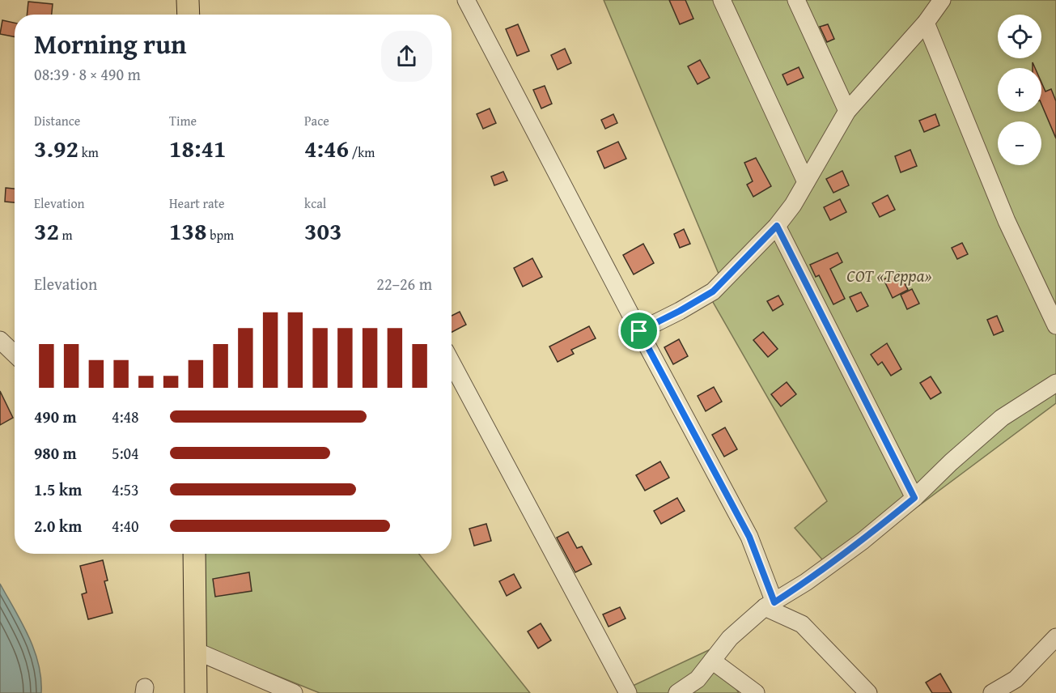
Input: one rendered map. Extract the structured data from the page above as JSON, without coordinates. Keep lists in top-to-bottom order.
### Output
{
  "parks": ["СОТ «Терра»"],
  "page": {
    "map_buttons": ["+", "−"],
    "heading": ["Morning run", "08:39 · 8 × 490 m"],
    "stats": [
      ["Distance", "3.92 km"],
      ["Time", "18:41"],
      ["Pace", "4:46 /km"],
      ["Elevation", "32 m"],
      ["Heart rate", "138 bpm"],
      ["kcal", "303"]
    ],
    "chart": ["Elevation", "22–26 m"],
    "list": [
      {
        "name": "490 m",
        "note": "4:48"
      },
      {
        "name": "980 m",
        "note": "5:04"
      },
      {
        "name": "1.5 km",
        "note": "4:53"
      },
      {
        "name": "2.0 km",
        "note": "4:40"
      }
    ]
  }
}
